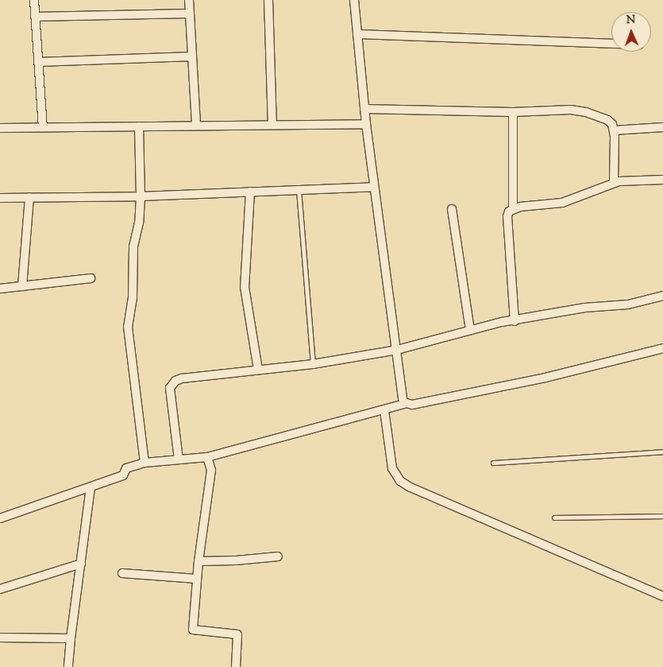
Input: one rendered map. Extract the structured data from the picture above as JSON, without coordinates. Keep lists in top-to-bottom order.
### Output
{
  "north": "top"
}
